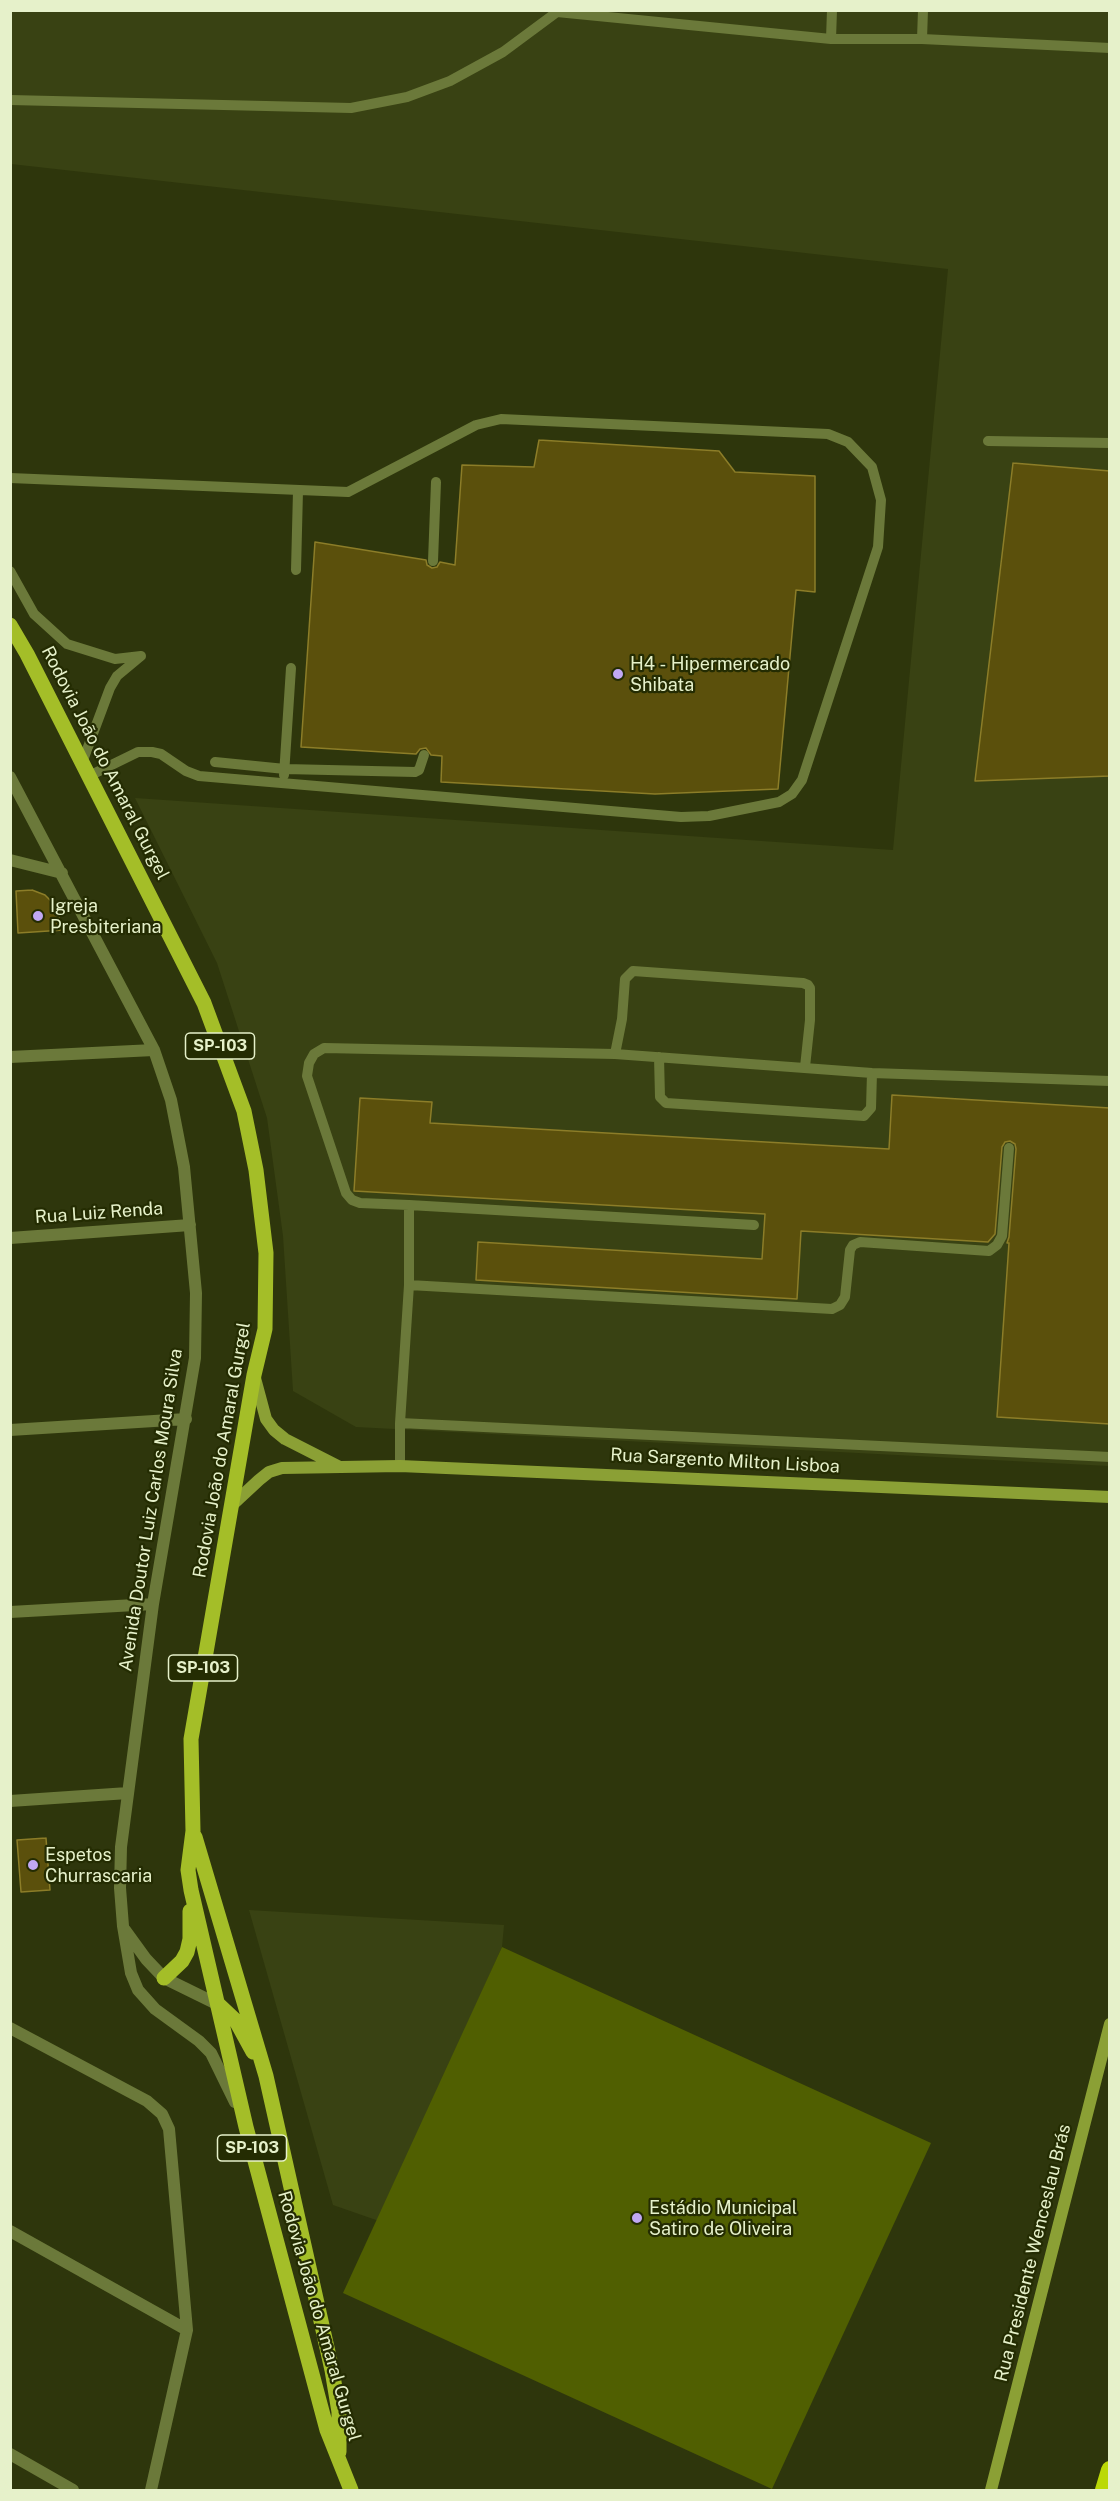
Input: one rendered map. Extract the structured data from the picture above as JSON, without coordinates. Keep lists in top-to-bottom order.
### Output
{
  "streets": {
    "main road": ["Rodovia João do Amaral Gurgel", "SP-103"],
    "street": [
      "Rua Luiz Renda",
      "Rua Sargento Milton Lisboa",
      "Avenida Doutor Luiz Carlos Moura Silva",
      "Rua Presidente Wenceslau Brás"
    ]
  },
  "crossings": [
    ["Rodovia João do Amaral Gurgel", "Rua Sargento Milton Lisboa"],
    ["Rodovia João do Amaral Gurgel", "Avenida Doutor Luiz Carlos Moura Silva"],
    ["Rua Luiz Renda", "Avenida Doutor Luiz Carlos Moura Silva"]
  ],
  "places": [
    "H4 - Hipermercado Shibata",
    "Igreja Presbiteriana",
    "Espetos Churrascaria",
    "Estádio Municipal Satiro de Oliveira"
  ]
}
